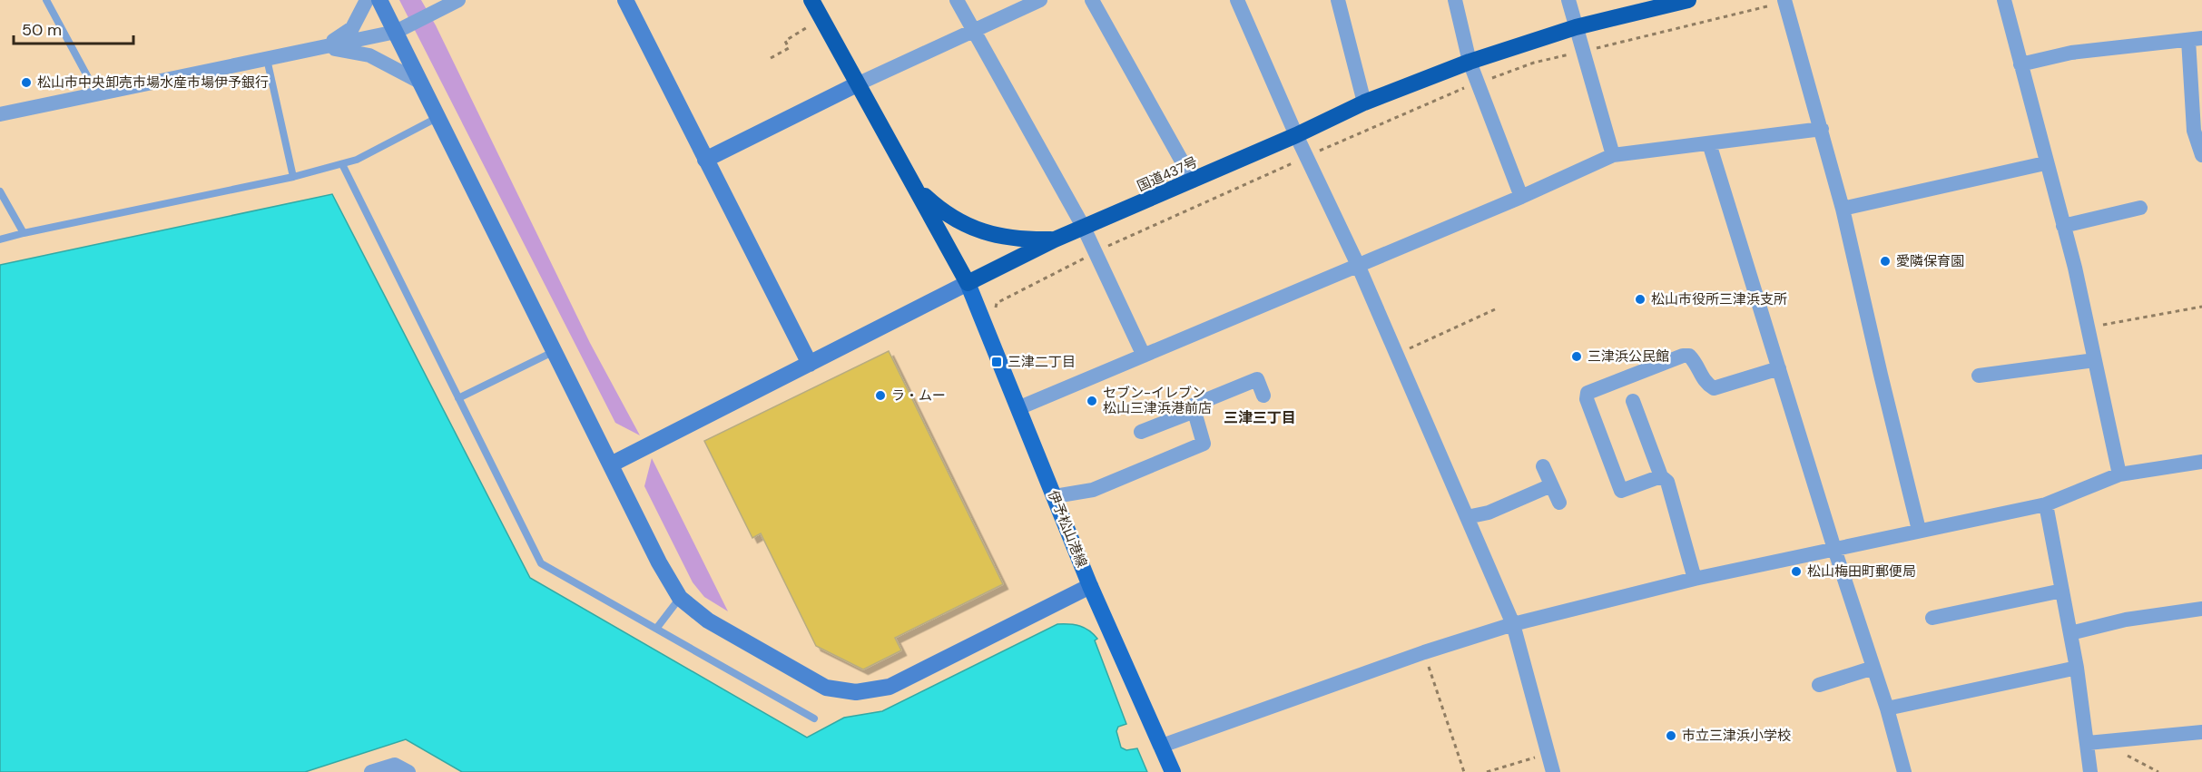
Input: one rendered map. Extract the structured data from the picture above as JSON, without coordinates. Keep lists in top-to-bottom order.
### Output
{
  "streets": {
    "highway": ["国道437号"],
    "main road": ["伊予松山港線"]
  },
  "crossings": [
    ["国道437号", "伊予松山港線"]
  ],
  "districts": ["三津三丁目"],
  "places": {
    "other": [
      "松山市中央卸売市場水産市場伊予銀行",
      "愛隣保育園",
      "松山市役所三津浜支所",
      "三津浜公民館",
      "ラ・ムー",
      "セブン-イレブン 松山三津浜港前店",
      "松山梅田町郵便局",
      "市立三津浜小学校"
    ],
    "transit": ["三津二丁目"]
  },
  "scale_bar": "50 m"
}
